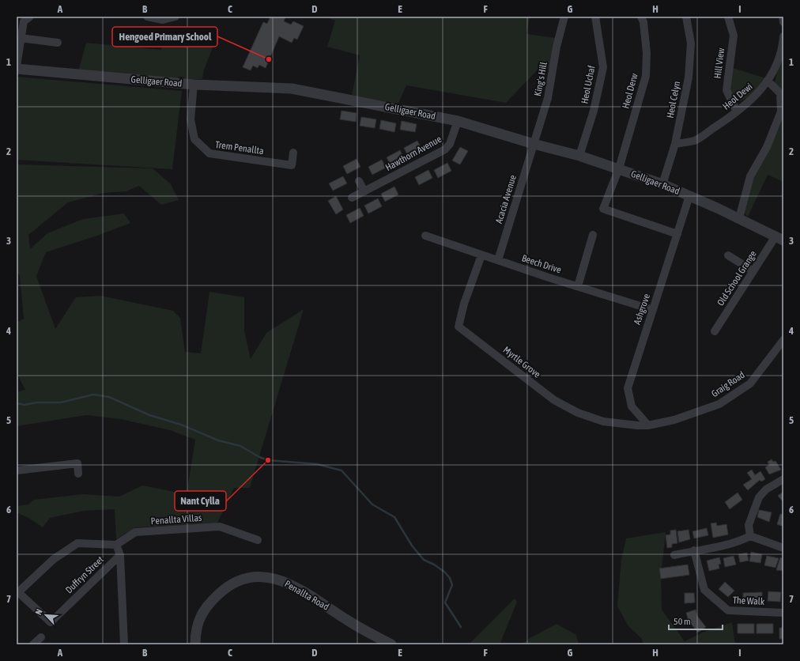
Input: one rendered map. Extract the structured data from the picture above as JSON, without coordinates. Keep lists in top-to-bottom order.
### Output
{
  "streets": {
    "street": [
      "Hill View",
      "King's Hill",
      "Gelligaer Road",
      "Heol Uchaf",
      "Heol Derw",
      "Heol Dewi",
      "Heol Celyn",
      "Trem Penallta",
      "Hawthorn Avenue",
      "Acacia Avenue",
      "Beech Drive",
      "Old School Grange",
      "Ashgrove",
      "Myrtle Grove",
      "Graig Road",
      "Penallta Villas",
      "Duffryn Street",
      "Penallta Road",
      "The Walk"
    ]
  },
  "crossings": [
    ["Hill View", "Heol Dewi"],
    ["King's Hill", "Gelligaer Road"],
    ["King's Hill", "Acacia Avenue"],
    ["Gelligaer Road", "Heol Uchaf"],
    ["Gelligaer Road", "Heol Derw"],
    ["Gelligaer Road", "Heol Celyn"],
    ["Gelligaer Road", "Trem Penallta"],
    ["Gelligaer Road", "Hawthorn Avenue"],
    ["Gelligaer Road", "Acacia Avenue"],
    ["Gelligaer Road", "Old School Grange"],
    ["Gelligaer Road", "Ashgrove"],
    ["Heol Derw", "Ashgrove"],
    ["Heol Dewi", "Heol Celyn"],
    ["Acacia Avenue", "Beech Drive"],
    ["Beech Drive", "Ashgrove"],
    ["Beech Drive", "Myrtle Grove"],
    ["Ashgrove", "Myrtle Grove"],
    ["Ashgrove", "Graig Road"],
    ["Myrtle Grove", "Graig Road"],
    ["Penallta Villas", "Duffryn Street"]
  ],
  "places": ["Hengoed Primary School", "Nant Cylla"],
  "scale_bar": "50 m",
  "north": "top left",
  "grid": {
    "columns": [
      "A",
      "B",
      "C",
      "D",
      "E",
      "F",
      "G",
      "H",
      "I"
    ],
    "rows": [
      "1",
      "2",
      "3",
      "4",
      "5",
      "6",
      "7"
    ]
  }
}
